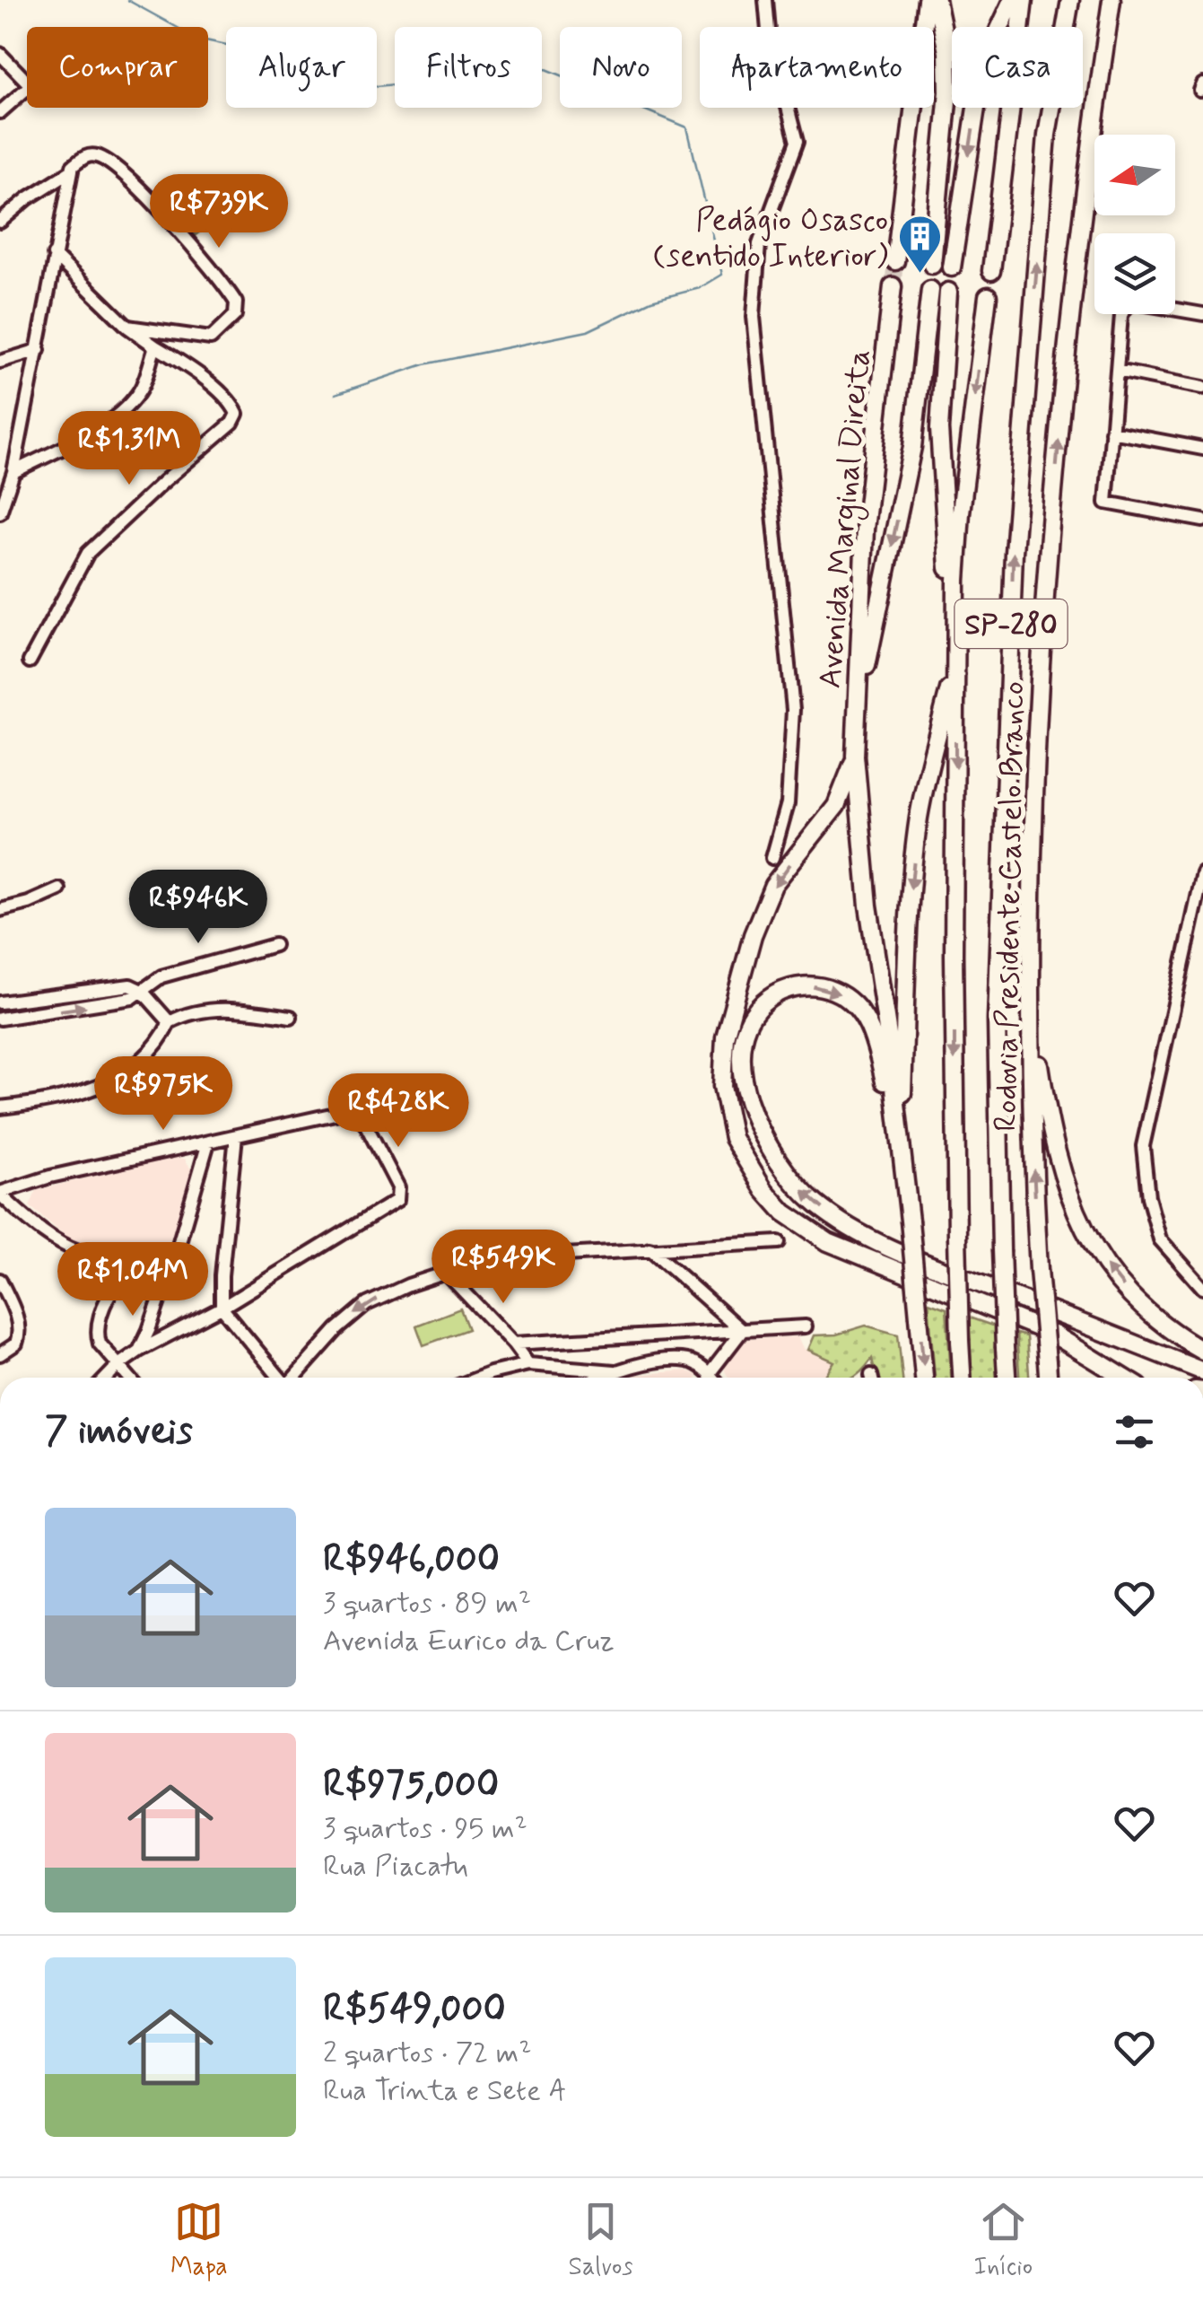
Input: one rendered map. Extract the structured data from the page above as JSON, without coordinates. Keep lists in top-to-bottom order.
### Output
{
  "streets": {
    "highway": ["Avenida Marginal Direita", "SP-280", "Rodovia Presidente Castelo Branco"]
  },
  "places": {
    "building": ["Pedágio Osasco (sentido Interior)"]
  },
  "north": "left",
  "page": {
    "chip": [
      "Comprar",
      "Alugar",
      "Filtros",
      "Novo",
      "Apartamento",
      "Casa"
    ],
    "price": [
      "R$739K",
      "R$1.31M",
      "R$946K",
      "R$975K",
      "R$428K",
      "R$549K",
      "R$1.04M"
    ],
    "heading": "7 imóveis",
    "list": [
      {
        "name": "R$946,000",
        "note": "3 quartos · 89 m² · Avenida Eurico da Cruz"
      },
      {
        "name": "R$975,000",
        "note": "3 quartos · 95 m² · Rua Piacatu"
      },
      {
        "name": "R$549,000",
        "note": "2 quartos · 72 m² · Rua Trinta e Sete A"
      }
    ],
    "tabs": ["Mapa", "Salvos", "Início"]
  }
}
